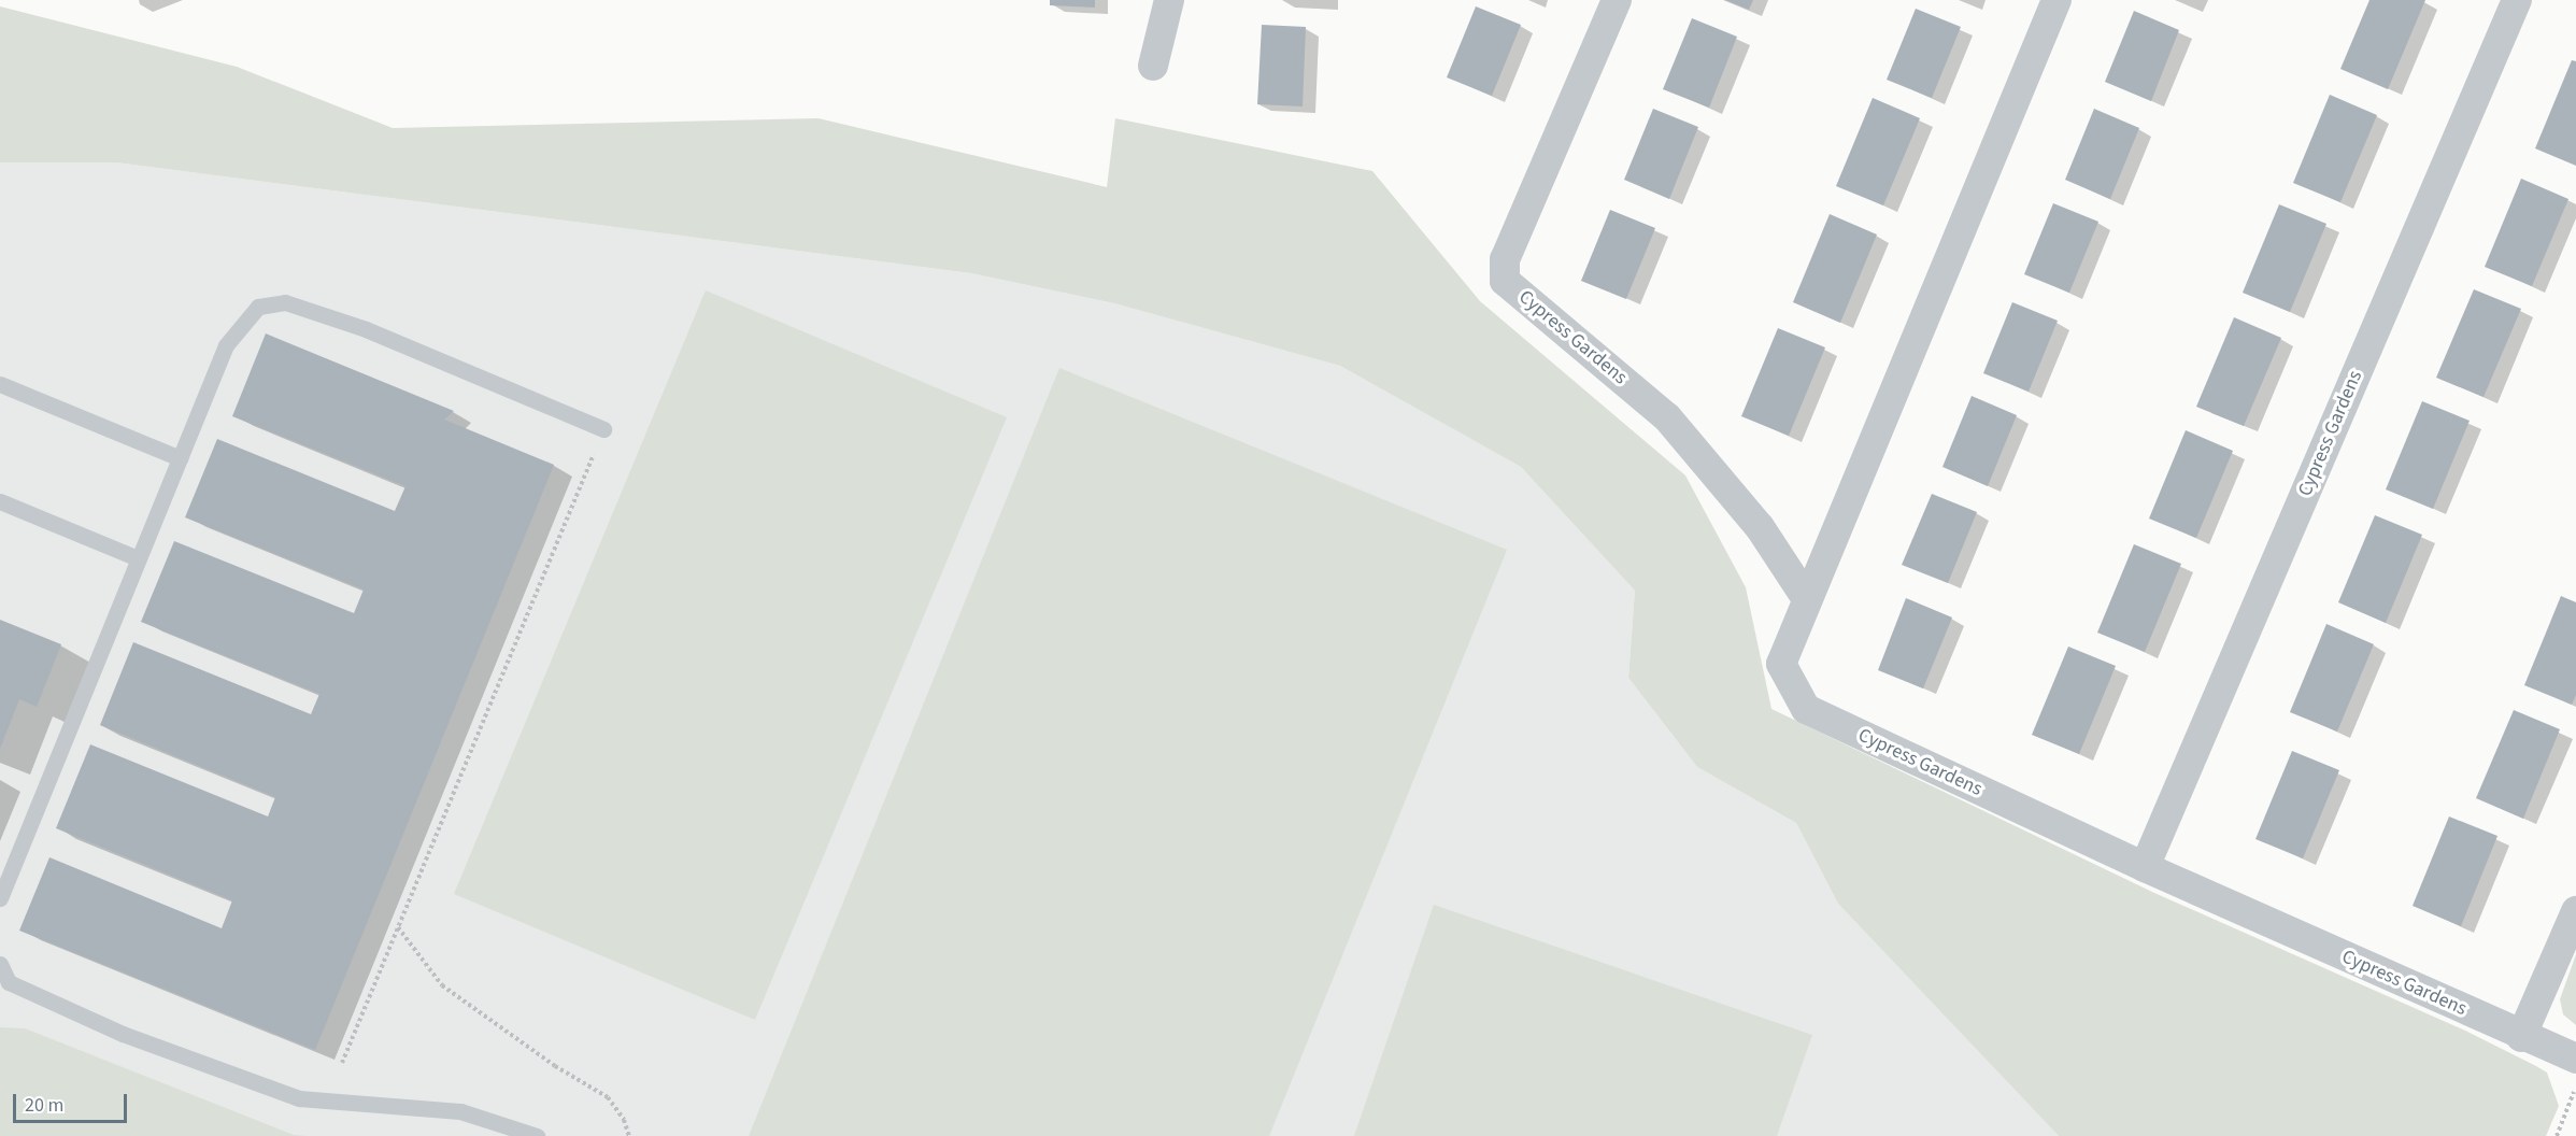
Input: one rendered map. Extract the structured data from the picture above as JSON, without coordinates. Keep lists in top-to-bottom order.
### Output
{
  "streets": {
    "street": ["Cypress Gardens"]
  },
  "scale_bar": "20 m"
}
